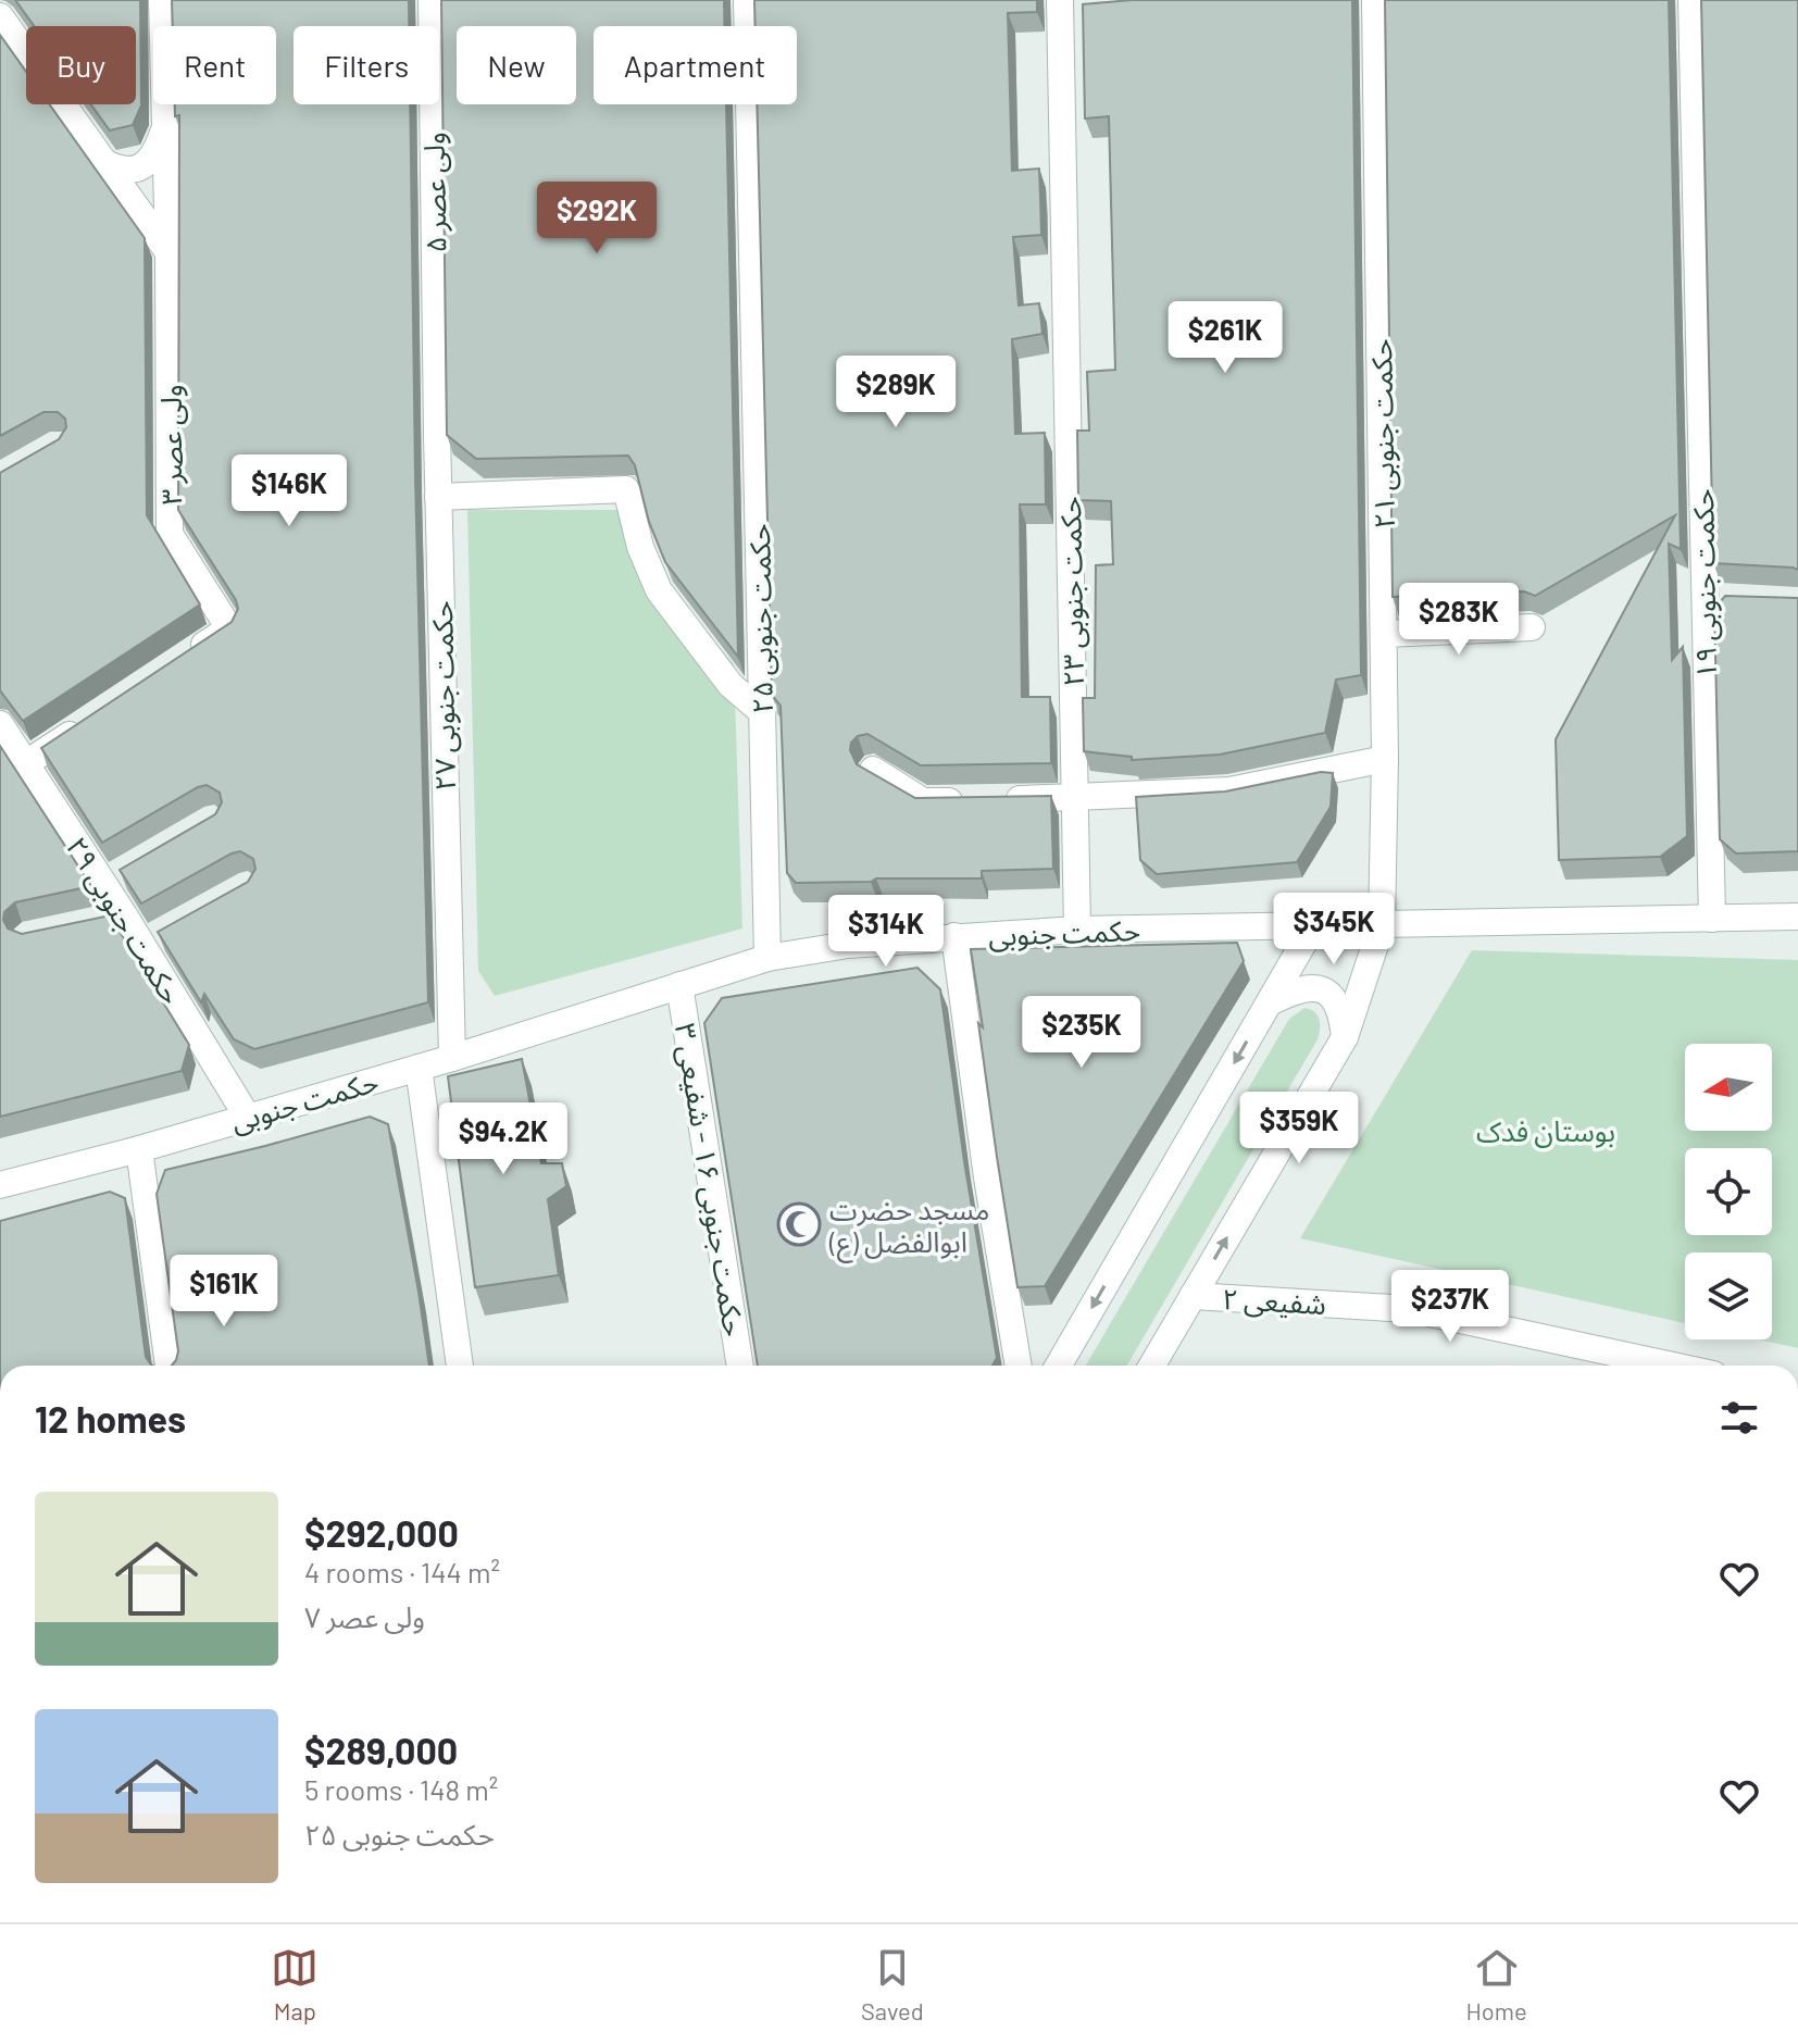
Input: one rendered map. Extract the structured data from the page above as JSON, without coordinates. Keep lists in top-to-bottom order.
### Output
{
  "streets": {
    "street": [
      "ولی عصر ۵",
      "حکمت جنوبی ۲۱",
      "ولی عصر ۳",
      "حکمت جنوبی ۱۹",
      "حکمت جنوبی ۲۳",
      "حکمت جنوبی ۲۵",
      "حکمت جنوبی ۲۷",
      "حکمت جنوبی ۲۹",
      "حکمت جنوبی",
      "حکمت جنوبی ۱۶ - شفیعی ۳",
      "شفیعی ۲"
    ]
  },
  "crossings": [
    ["ولی عصر ۵", "حکمت جنوبی ۲۷"],
    ["حکمت جنوبی ۲۱", "حکمت جنوبی"],
    ["حکمت جنوبی ۲۱", "شفیعی ۲"],
    ["حکمت جنوبی ۱۹", "حکمت جنوبی"],
    ["حکمت جنوبی ۲۳", "حکمت جنوبی"],
    ["حکمت جنوبی ۲۵", "حکمت جنوبی"],
    ["حکمت جنوبی ۲۷", "حکمت جنوبی"],
    ["حکمت جنوبی ۲۹", "حکمت جنوبی"],
    ["حکمت جنوبی", "حکمت جنوبی ۱۶ - شفیعی ۳"]
  ],
  "parks": ["بوستان فدک"],
  "places": {
    "mosque": ["مسجد حضرت ابوالفضل (ع)"]
  },
  "north": "left",
  "page": {
    "chip": [
      "Buy",
      "Rent",
      "Filters",
      "New",
      "Apartment"
    ],
    "price": [
      "$292K",
      "$261K",
      "$289K",
      "$146K",
      "$283K",
      "$345K",
      "$314K",
      "$235K",
      "$359K",
      "$94.2K",
      "$161K",
      "$237K"
    ],
    "heading": "12 homes",
    "list": [
      {
        "name": "$292,000",
        "note": "4 rooms · 144 m² · ولی عصر ۷"
      },
      {
        "name": "$289,000",
        "note": "5 rooms · 148 m² · حکمت جنوبی ۲۵"
      }
    ],
    "tabs": ["Map", "Saved", "Home"]
  }
}
